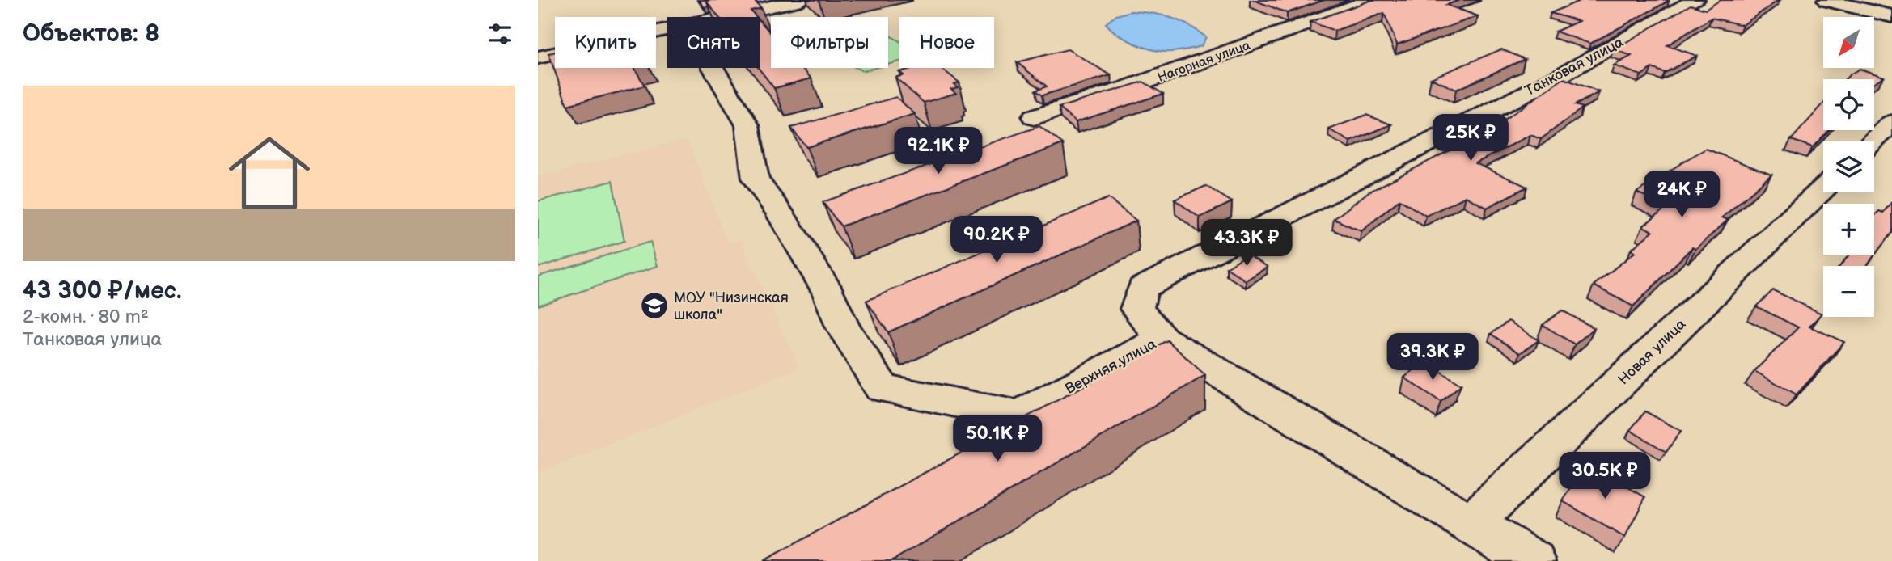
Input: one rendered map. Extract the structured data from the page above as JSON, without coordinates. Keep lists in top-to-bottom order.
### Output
{
  "streets": {
    "street": [
      "Нагорная улица",
      "Танковая улица",
      "Новая улица",
      "Верхняя улица"
    ]
  },
  "crossings": [
    ["Танковая улица", "Верхняя улица"],
    ["Новая улица", "Верхняя улица"]
  ],
  "places": {
    "school or university": ["МОУ \"Низинская школа\""]
  },
  "north": "bottom left",
  "page": {
    "heading": "Объектов: 8",
    "map_buttons": ["+", "−"],
    "chip": [
      "Купить",
      "Снять",
      "Фильтры",
      "Новое"
    ],
    "list": [
      {
        "name": "43 300 ₽/мес.",
        "note": "2-комн. · 80 m² · Танковая улица"
      }
    ],
    "price": [
      "25K ₽",
      "92.1K ₽",
      "24K ₽",
      "90.2K ₽",
      "43.3K ₽",
      "39.3K ₽",
      "50.1K ₽",
      "30.5K ₽"
    ]
  }
}
